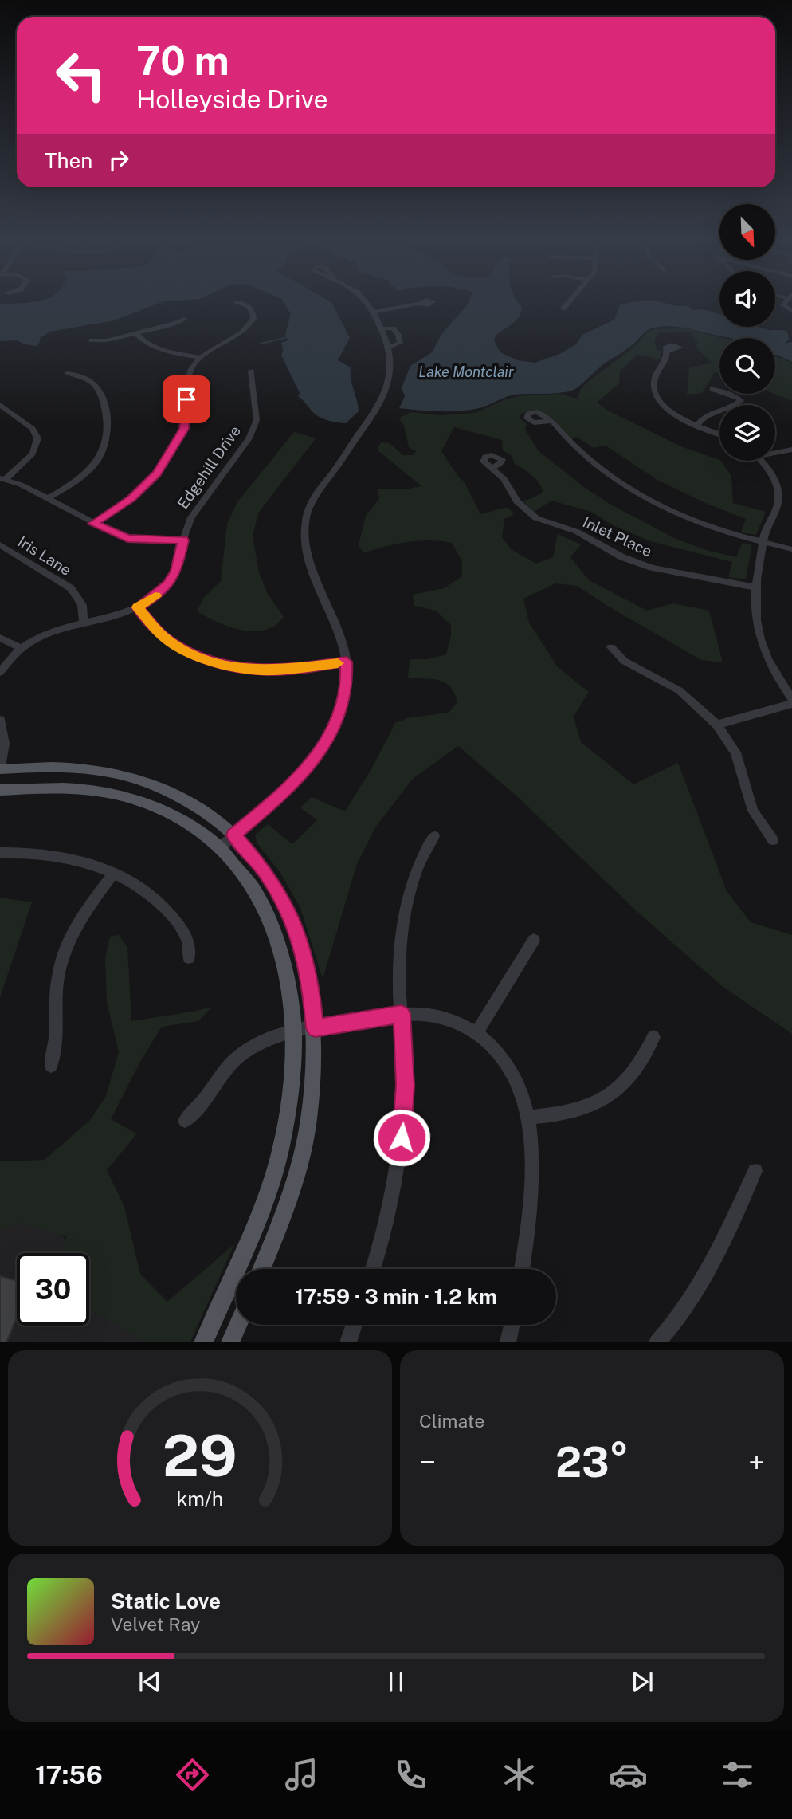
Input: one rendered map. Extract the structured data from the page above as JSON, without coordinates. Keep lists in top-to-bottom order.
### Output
{
  "streets": {
    "street": ["Edgehill Drive", "Inlet Place", "Iris Lane"]
  },
  "crossings": [
    ["Edgehill Drive", "Iris Lane"]
  ],
  "water": ["Lake Montclair"],
  "north": "bottom right",
  "page": {
    "turn": ["70 m", "Holleyside Drive"],
    "then": "Then",
    "limit": "30",
    "trip": "17:59 · 3 min · 1.2 km",
    "tile": "Climate",
    "heat": ["−", "23°", "+"],
    "song": ["Static Love", "Velvet Ray"],
    "tabs": "17:56",
    "gauge": ["29", "km/h"]
  }
}
